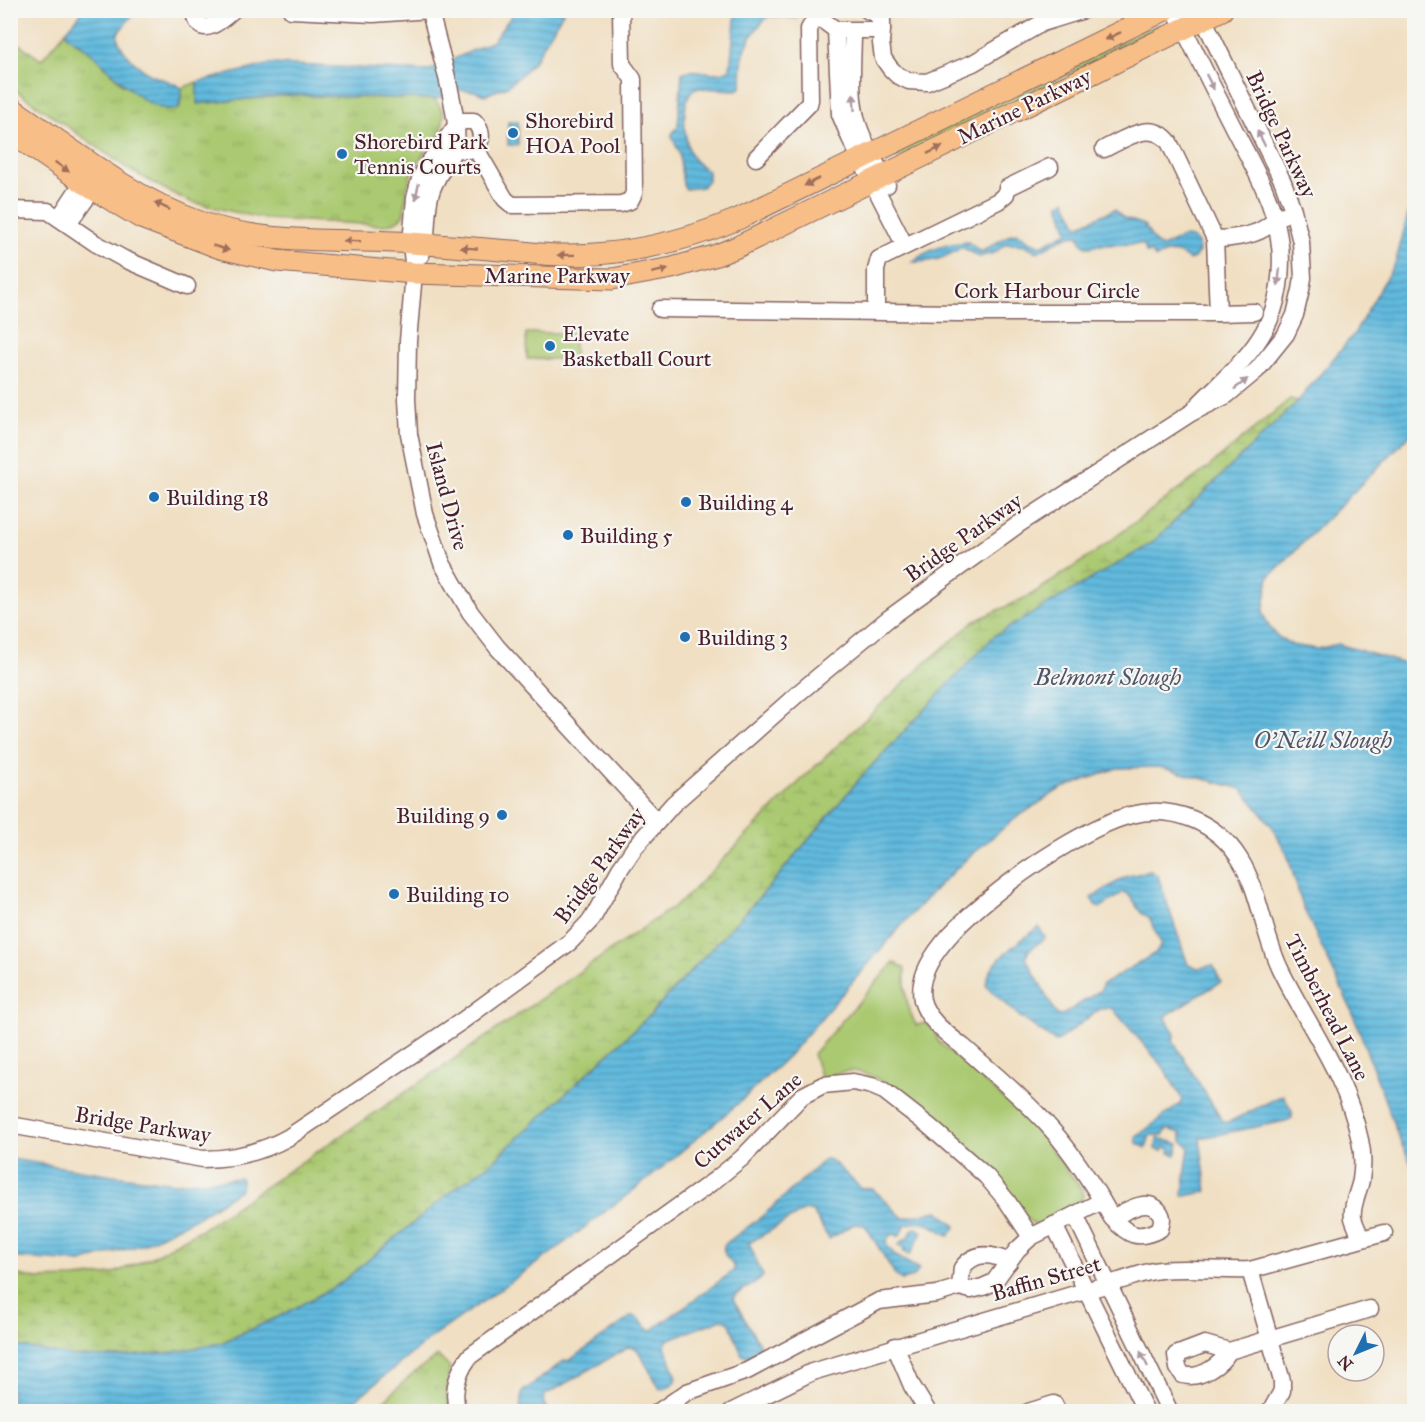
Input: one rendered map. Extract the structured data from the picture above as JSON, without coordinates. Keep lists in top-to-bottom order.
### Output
{
  "streets": {
    "main road": ["Marine Parkway"],
    "street": [
      "Bridge Parkway",
      "Cork Harbour Circle",
      "Island Drive",
      "Timberhead Lane",
      "Cutwater Lane",
      "Baffin Street"
    ]
  },
  "crossings": [
    ["Marine Parkway", "Bridge Parkway"],
    ["Marine Parkway", "Island Drive"],
    ["Bridge Parkway", "Island Drive"],
    ["Timberhead Lane", "Baffin Street"]
  ],
  "water": ["Belmont Slough", "O'Neill Slough"],
  "places": [
    "Shorebird HOA Pool",
    "Shorebird Park Tennis Courts",
    "Elevate Basketball Court",
    "Building 18",
    "Building 4",
    "Building 5",
    "Building 3",
    "Building 9",
    "Building 10"
  ],
  "north": "bottom left"
}
